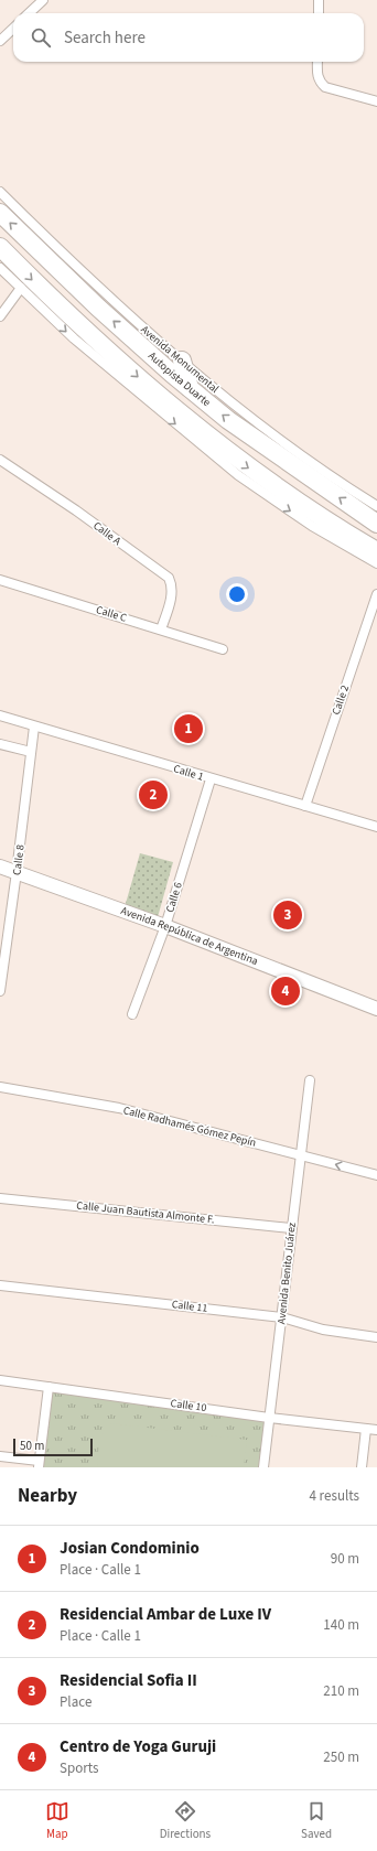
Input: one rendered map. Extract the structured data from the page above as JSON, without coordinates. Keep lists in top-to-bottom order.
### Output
{
  "streets": {
    "highway": ["Autopista Duarte"],
    "main road": ["Avenida República de Argentina"],
    "street": [
      "Avenida Monumental",
      "Calle A",
      "Calle C",
      "Calle 2",
      "Calle 1",
      "Calle 8",
      "Calle 6",
      "Calle Radhamés Gómez Pepín",
      "Calle Juan Bautista Almonte F.",
      "Avenida Benito Juárez",
      "Calle 11",
      "Calle 10"
    ]
  },
  "crossings": [
    ["Calle A", "Calle C"],
    ["Calle 2", "Calle 1"],
    ["Calle 1", "Calle 8"],
    ["Calle 1", "Calle 6"],
    ["Calle 8", "Avenida República de Argentina"],
    ["Calle 6", "Avenida República de Argentina"],
    ["Calle Radhamés Gómez Pepín", "Avenida Benito Juárez"],
    ["Calle Juan Bautista Almonte F.", "Avenida Benito Juárez"],
    ["Avenida Benito Juárez", "Calle 11"],
    ["Avenida Benito Juárez", "Calle 10"]
  ],
  "scale_bar": "50 m",
  "page": {
    "search": "Search here",
    "pins": [
      "1",
      "2",
      "3",
      "4"
    ],
    "scale": "50 m",
    "heading": ["Nearby", "4 results"],
    "list": [
      {
        "mark": "1",
        "name": "Josian Condominio",
        "note": "Place · Calle 1",
        "value": "90 m"
      },
      {
        "mark": "2",
        "name": "Residencial Ambar de Luxe IV",
        "note": "Place · Calle 1",
        "value": "140 m"
      },
      {
        "mark": "3",
        "name": "Residencial Sofia II",
        "note": "Place",
        "value": "210 m"
      },
      {
        "mark": "4",
        "name": "Centro de Yoga Guruji",
        "note": "Sports",
        "value": "250 m"
      }
    ],
    "nav": ["Map", "Directions", "Saved"]
  }
}
